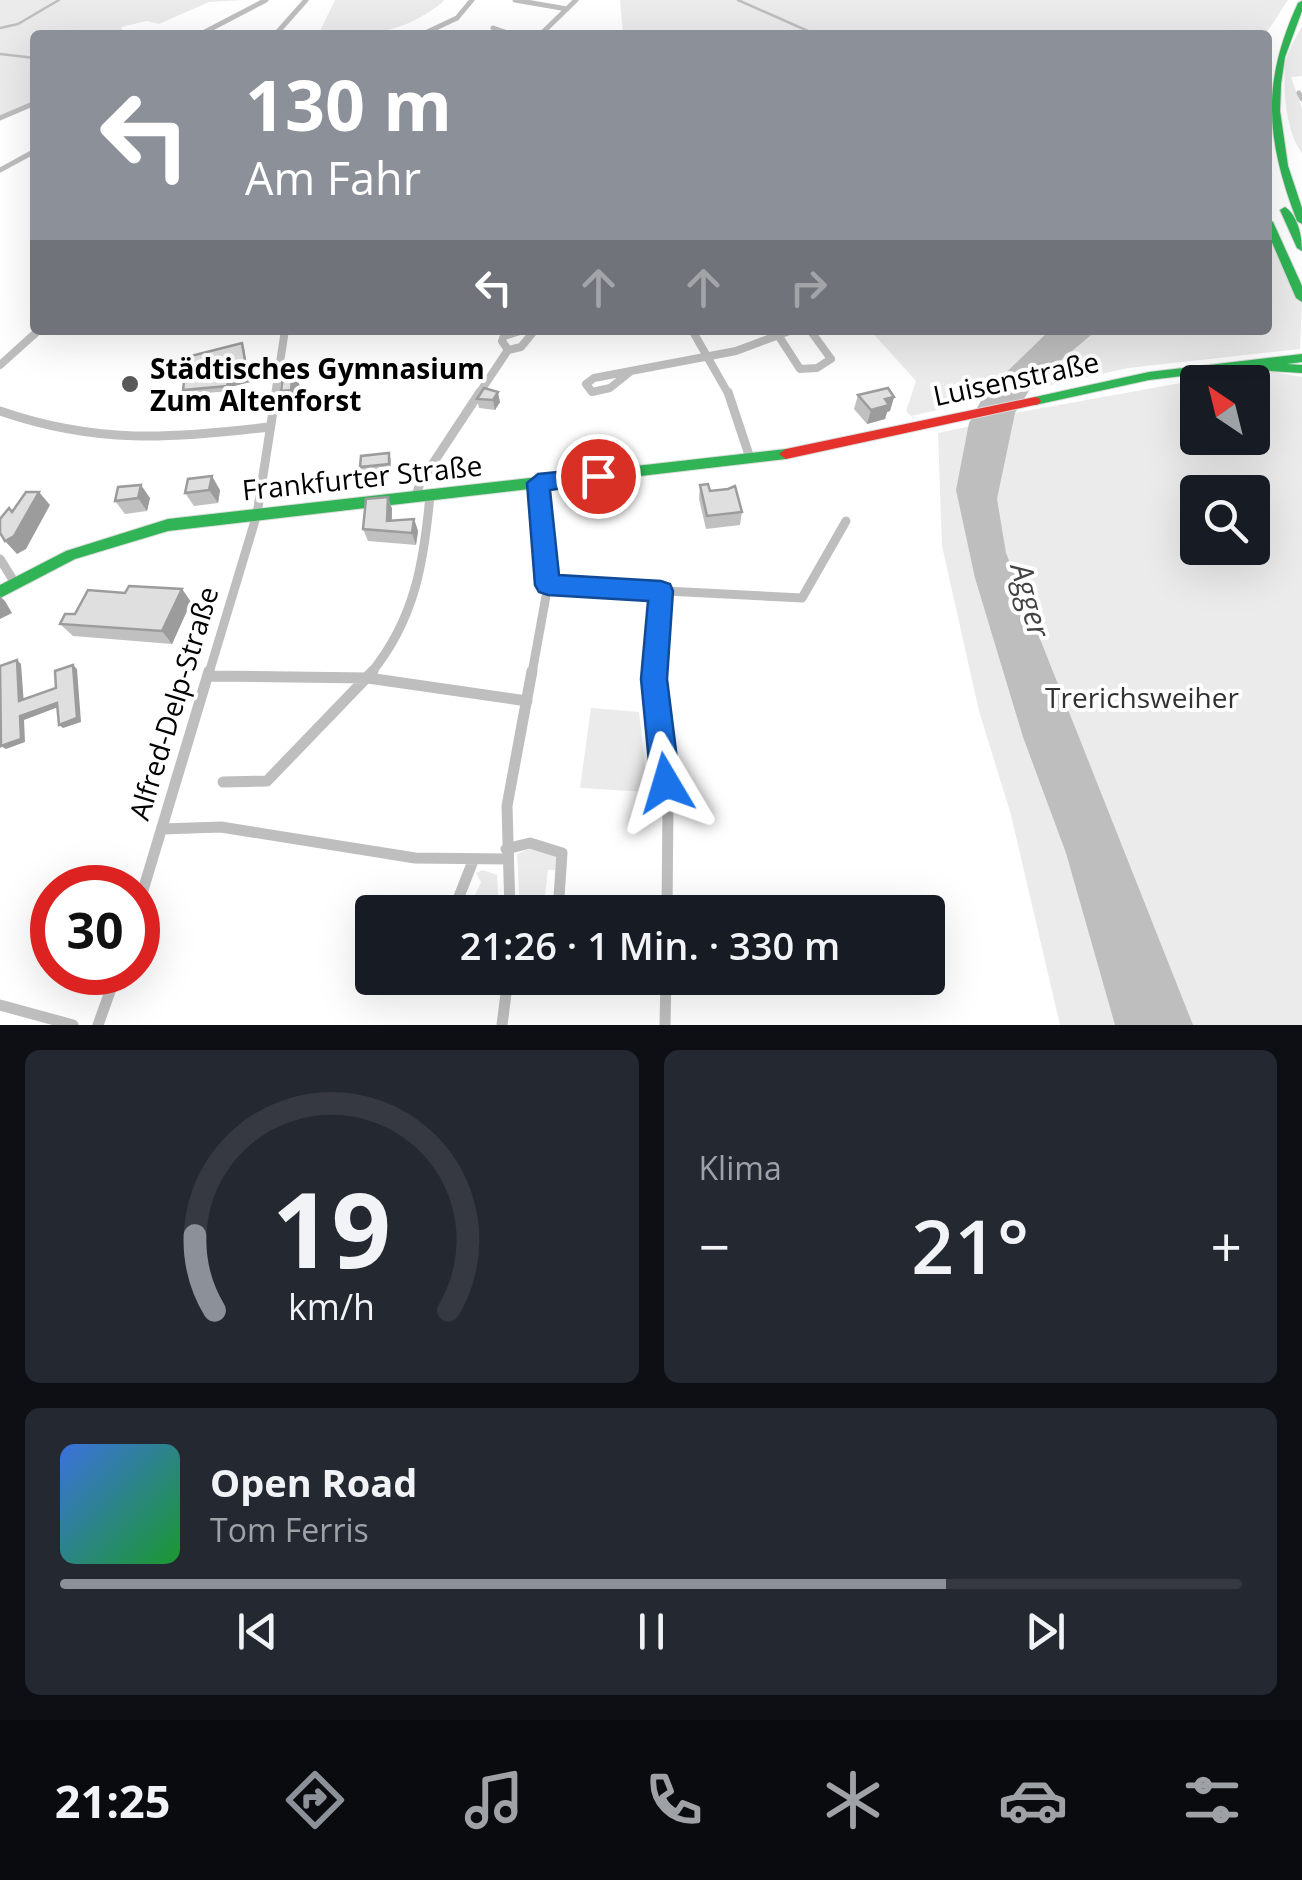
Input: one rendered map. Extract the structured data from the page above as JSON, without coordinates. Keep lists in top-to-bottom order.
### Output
{
  "streets": {
    "main road": ["Luisenstraße", "Frankfurter Straße"],
    "street": ["Alfred-Delp-Straße"]
  },
  "crossings": [
    ["Luisenstraße", "Frankfurter Straße"],
    ["Frankfurter Straße", "Alfred-Delp-Straße"]
  ],
  "water": ["Agger"],
  "parks": ["Trerichsweiher"],
  "places": ["Städtisches Gymnasium Zum Altenforst"],
  "north": "top left",
  "page": {
    "turn": ["130 m", "Am Fahr"],
    "limit": "30",
    "trip": "21:26 · 1 Min. · 330 m",
    "tile": "Klima",
    "heat": ["−", "21°", "+"],
    "song": ["Open Road", "Tom Ferris"],
    "tabs": "21:25",
    "gauge": ["19", "km/h"]
  }
}
